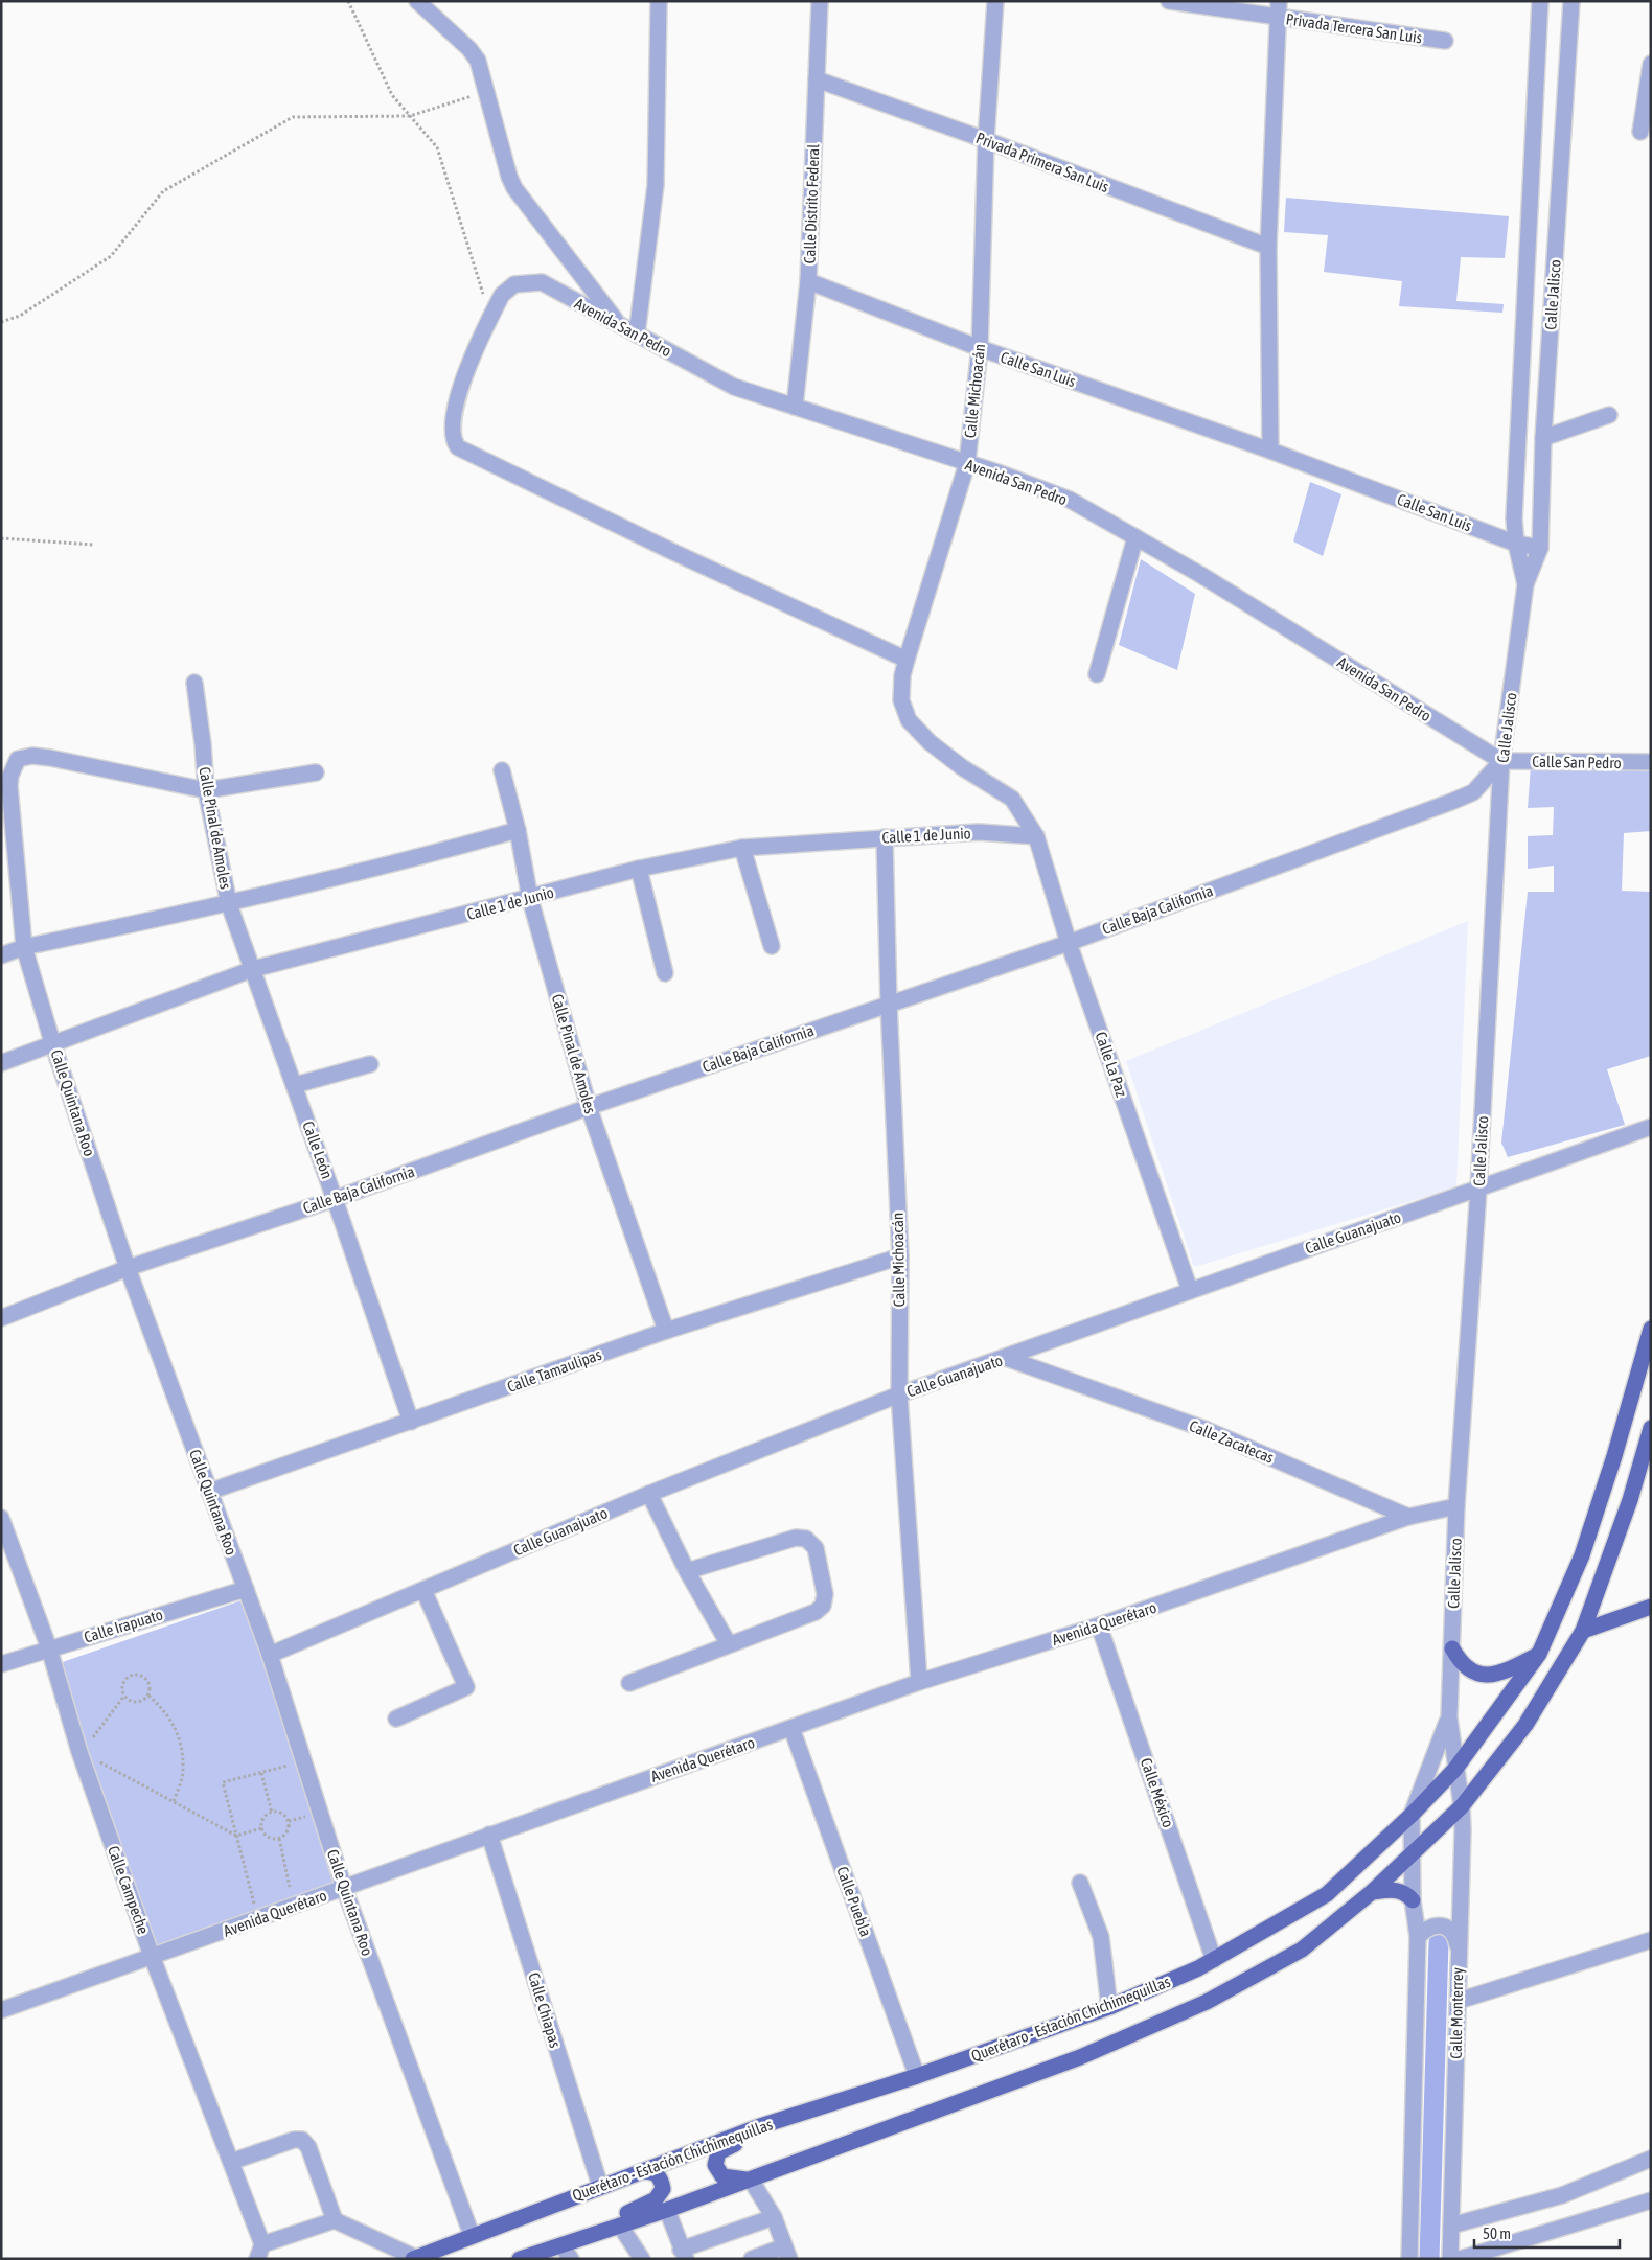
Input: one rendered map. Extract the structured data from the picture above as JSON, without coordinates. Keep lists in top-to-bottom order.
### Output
{
  "streets": {
    "main road": ["Querétaro - Estación Chichimequillas"],
    "street": [
      "Privada Tercera San Luis",
      "Privada Primera San Luis",
      "Calle Distrito Federal",
      "Calle Jalisco",
      "Avenida San Pedro",
      "Calle San Luis",
      "Calle Michoacán",
      "Calle San Pedro",
      "Calle Pinal de Amoles",
      "Calle 1 de Junio",
      "Calle Baja California",
      "Calle La Paz",
      "Calle Quintana Roo",
      "Calle León",
      "Calle Guanajuato",
      "Calle Tamaulipas",
      "Calle Zacatecas",
      "Avenida Querétaro",
      "Calle Irapuato",
      "Calle México",
      "Calle Campeche",
      "Calle Puebla",
      "Calle Chiapas",
      "Calle Monterrey"
    ]
  },
  "crossings": [
    ["Privada Primera San Luis", "Calle Distrito Federal"],
    ["Privada Primera San Luis", "Calle Michoacán"],
    ["Calle Distrito Federal", "Avenida San Pedro"],
    ["Calle Distrito Federal", "Calle San Luis"],
    ["Calle Jalisco", "Avenida San Pedro"],
    ["Calle Jalisco", "Calle San Luis"],
    ["Calle Jalisco", "Calle San Pedro"],
    ["Calle Jalisco", "Calle Baja California"],
    ["Calle Jalisco", "Calle Guanajuato"],
    ["Calle Jalisco", "Calle Monterrey"],
    ["Calle Jalisco", "Querétaro - Estación Chichimequillas"],
    ["Avenida San Pedro", "Calle Michoacán"],
    ["Avenida San Pedro", "Calle San Pedro"],
    ["Avenida San Pedro", "Calle Baja California"],
    ["Calle San Luis", "Calle Michoacán"],
    ["Calle Michoacán", "Calle 1 de Junio"],
    ["Calle Michoacán", "Calle Baja California"],
    ["Calle Michoacán", "Calle La Paz"],
    ["Calle Michoacán", "Calle Guanajuato"],
    ["Calle Michoacán", "Calle Tamaulipas"],
    ["Calle Michoacán", "Avenida Querétaro"],
    ["Calle San Pedro", "Calle Baja California"],
    ["Calle Pinal de Amoles", "Calle 1 de Junio"],
    ["Calle Pinal de Amoles", "Calle Baja California"],
    ["Calle Pinal de Amoles", "Calle Quintana Roo"],
    ["Calle Pinal de Amoles", "Calle León"],
    ["Calle Pinal de Amoles", "Calle Tamaulipas"],
    ["Calle 1 de Junio", "Calle La Paz"],
    ["Calle 1 de Junio", "Calle Quintana Roo"],
    ["Calle 1 de Junio", "Calle León"],
    ["Calle Baja California", "Calle La Paz"],
    ["Calle Baja California", "Calle Quintana Roo"],
    ["Calle Baja California", "Calle León"],
    ["Calle La Paz", "Calle Guanajuato"],
    ["Calle Quintana Roo", "Calle Guanajuato"],
    ["Calle Quintana Roo", "Calle Tamaulipas"],
    ["Calle Quintana Roo", "Avenida Querétaro"],
    ["Calle Quintana Roo", "Calle Irapuato"],
    ["Calle Quintana Roo", "Querétaro - Estación Chichimequillas"],
    ["Calle León", "Calle Tamaulipas"],
    ["Calle Guanajuato", "Calle Zacatecas"],
    ["Calle Zacatecas", "Avenida Querétaro"],
    ["Avenida Querétaro", "Calle México"],
    ["Avenida Querétaro", "Calle Campeche"],
    ["Avenida Querétaro", "Calle Puebla"],
    ["Avenida Querétaro", "Calle Chiapas"],
    ["Calle Irapuato", "Calle Campeche"],
    ["Calle México", "Querétaro - Estación Chichimequillas"],
    ["Calle Puebla", "Querétaro - Estación Chichimequillas"],
    ["Calle Chiapas", "Querétaro - Estación Chichimequillas"],
    ["Calle Monterrey", "Querétaro - Estación Chichimequillas"]
  ],
  "scale_bar": "50 m"
}
